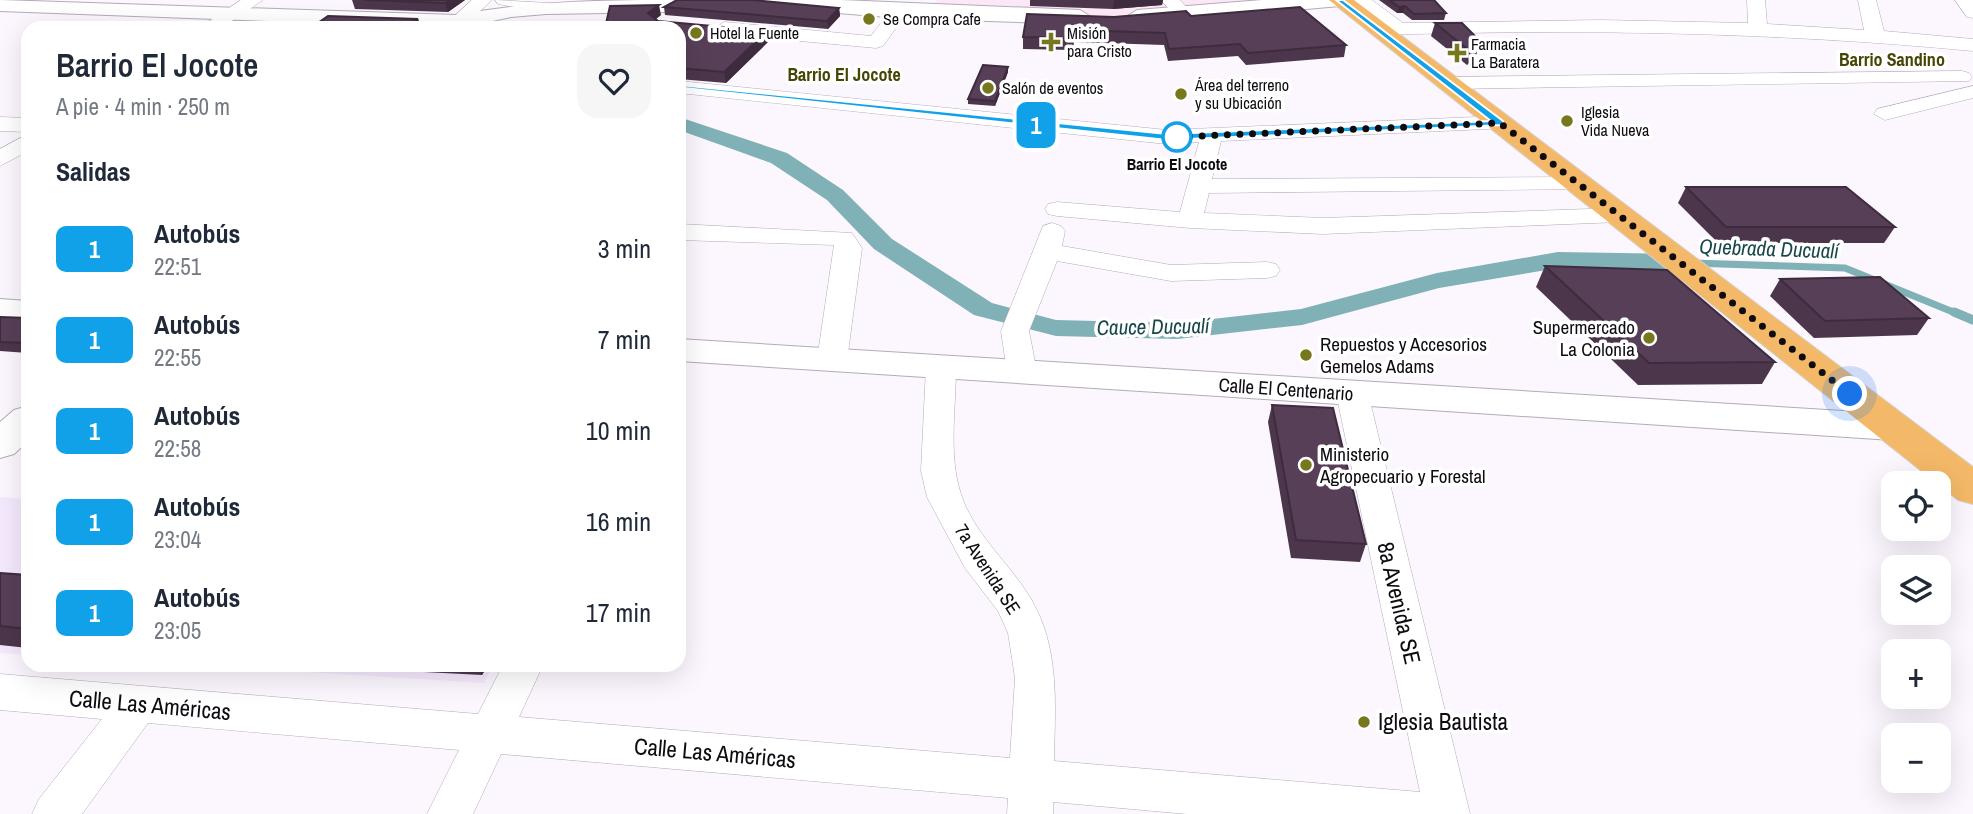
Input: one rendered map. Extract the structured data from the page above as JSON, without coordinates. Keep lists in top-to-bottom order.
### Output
{
  "streets": {
    "street": [
      "Calle El Centenario",
      "7a Avenida SE",
      "8a Avenida SE",
      "Calle Las Américas"
    ]
  },
  "crossings": [
    ["Calle El Centenario", "7a Avenida SE"],
    ["Calle El Centenario", "8a Avenida SE"],
    ["7a Avenida SE", "Calle Las Américas"]
  ],
  "districts": ["Barrio Sandino", "Barrio El Jocote"],
  "water": ["Quebrada Ducualí", "Cauce Ducualí"],
  "places": {
    "other": [
      "Se Compra Cafe",
      "Hotel la Fuente",
      "Salón de eventos",
      "Área del terreno y su Ubicación",
      "Iglesia Vida Nueva",
      "Barrio El Jocote",
      "Supermercado La Colonia",
      "Repuestos y Accesorios Gemelos Adams",
      "Ministerio Agropecuario y Forestal",
      "Iglesia Bautista"
    ],
    "health": ["Misión para Cristo", "Farmacia La Baratera"]
  },
  "lines": ["bus line 1"],
  "page": {
    "on_map": "1",
    "heading": [
      ["Barrio El Jocote", "A pie · 4 min · 250 m"],
      "Salidas"
    ],
    "list": [
      {
        "mark": "1",
        "name": "Autobús",
        "note": "22:51",
        "value": "3 min"
      },
      {
        "mark": "1",
        "name": "Autobús",
        "note": "22:55",
        "value": "7 min"
      },
      {
        "mark": "1",
        "name": "Autobús",
        "note": "22:58",
        "value": "10 min"
      },
      {
        "mark": "1",
        "name": "Autobús",
        "note": "23:04",
        "value": "16 min"
      },
      {
        "mark": "1",
        "name": "Autobús",
        "note": "23:05",
        "value": "17 min"
      }
    ],
    "map_buttons": ["+", "−"]
  }
}
